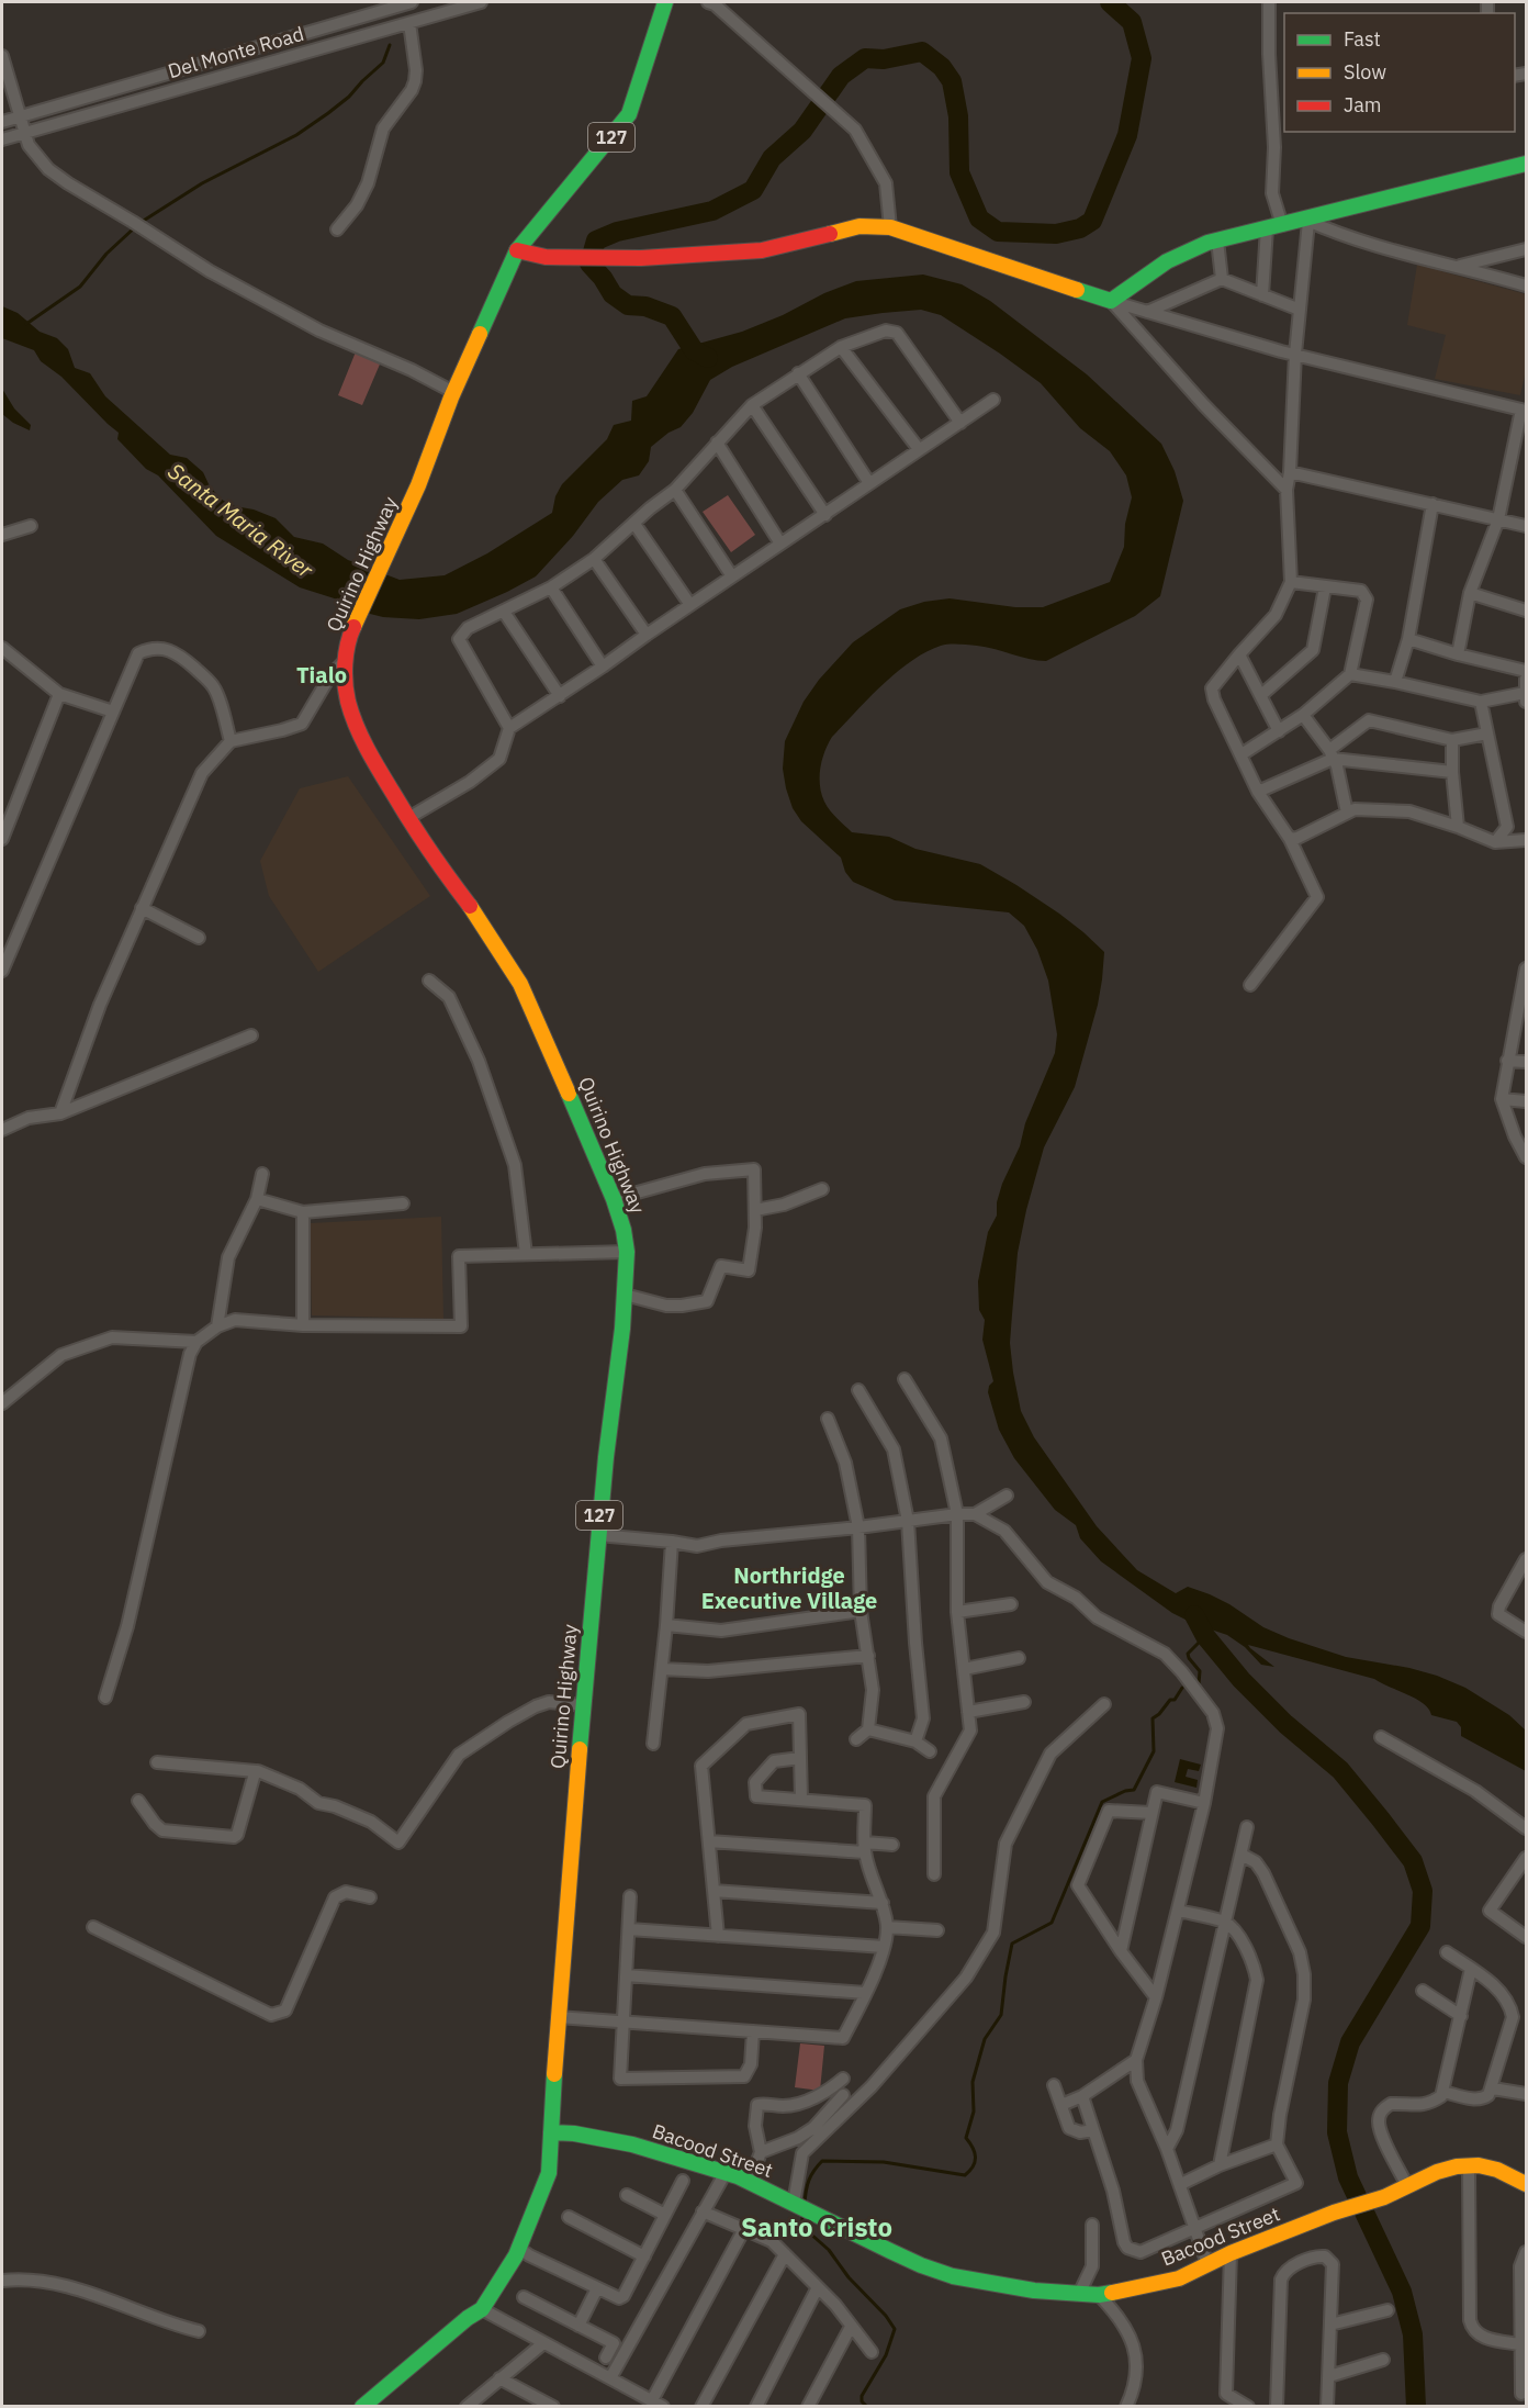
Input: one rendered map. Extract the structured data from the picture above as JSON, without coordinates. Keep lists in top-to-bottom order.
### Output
{
  "streets": {
    "main road": ["127", "Quirino Highway", "Bacood Street"],
    "street": ["Del Monte Road"]
  },
  "crossings": [
    ["Quirino Highway", "Bacood Street"]
  ],
  "districts": ["Tialo", "Northridge Executive Village", "Santo Cristo"],
  "water": ["Santa Maria River"],
  "legend": ["Fast", "Slow", "Jam"]
}
